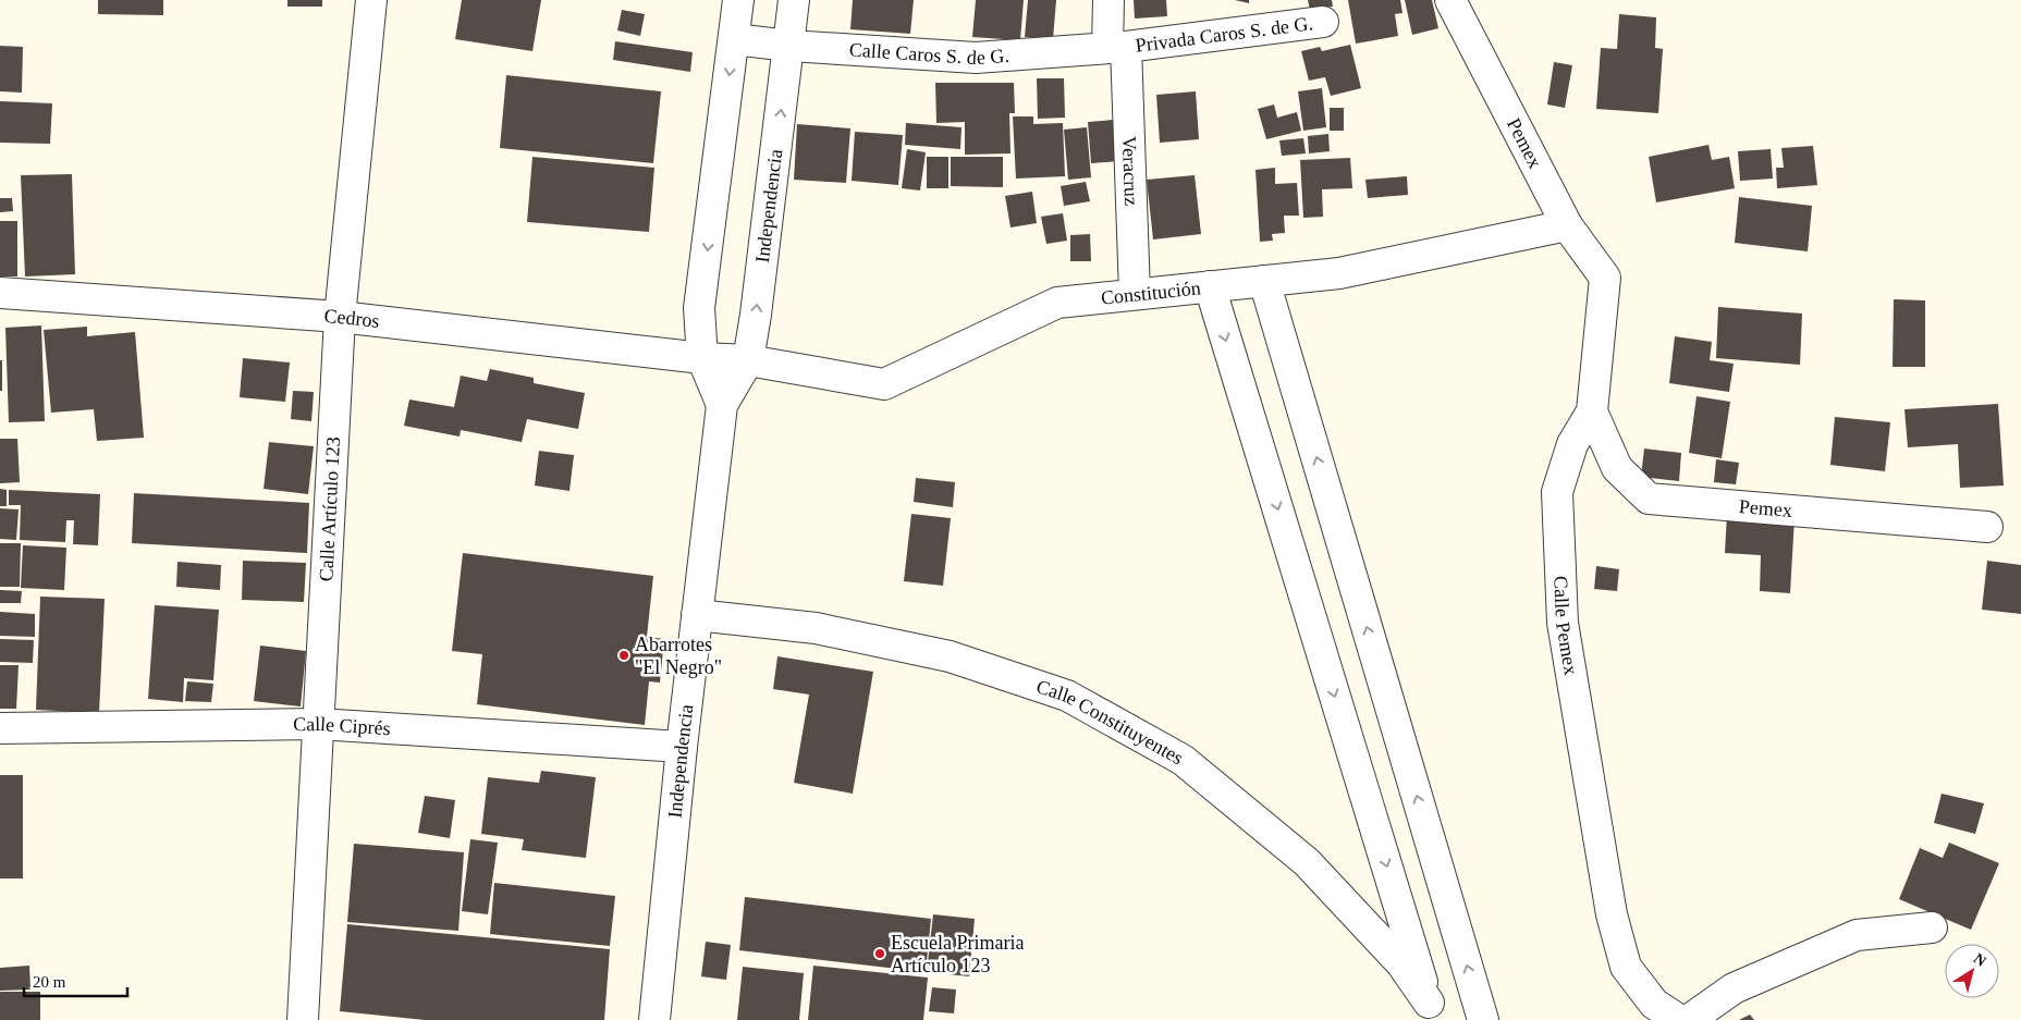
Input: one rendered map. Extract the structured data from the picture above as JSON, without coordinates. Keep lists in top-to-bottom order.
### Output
{
  "streets": {
    "street": [
      "Privada Caros S. de G.",
      "Calle Caros S. de G.",
      "Pemex",
      "Veracruz",
      "Independencia",
      "Constitución",
      "Cedros",
      "Calle Artículo 123",
      "Calle Pemex",
      "Calle Constituyentes",
      "Calle Ciprés"
    ]
  },
  "crossings": [
    ["Privada Caros S. de G.", "Calle Caros S. de G."],
    ["Privada Caros S. de G.", "Veracruz"],
    ["Calle Caros S. de G.", "Veracruz"],
    ["Calle Caros S. de G.", "Independencia"],
    ["Pemex", "Constitución"],
    ["Pemex", "Calle Pemex"],
    ["Veracruz", "Constitución"],
    ["Independencia", "Constitución"],
    ["Independencia", "Cedros"],
    ["Independencia", "Calle Constituyentes"],
    ["Independencia", "Calle Ciprés"],
    ["Constitución", "Cedros"],
    ["Constitución", "Calle Pemex"],
    ["Cedros", "Calle Artículo 123"],
    ["Calle Artículo 123", "Calle Ciprés"]
  ],
  "places": ["Abarrotes \"El Negro\"", "Escuela Primaria Artículo 123"],
  "scale_bar": "20 m",
  "north": "top right"
}
